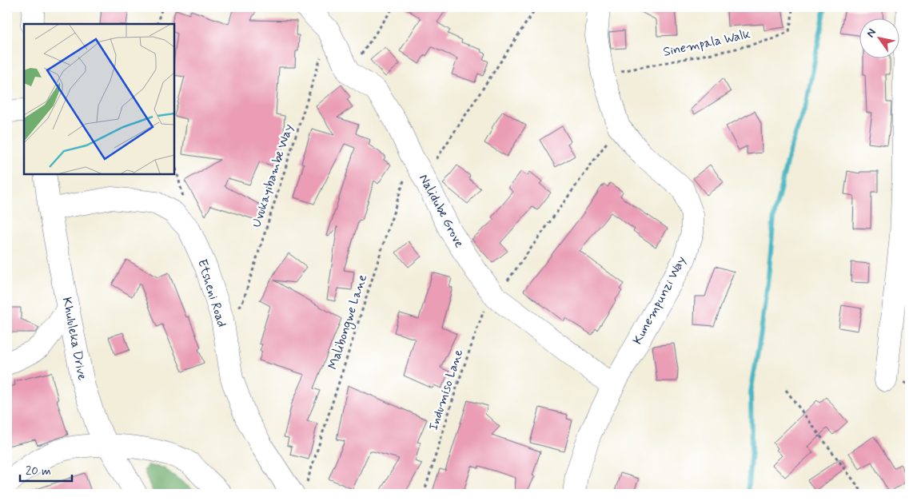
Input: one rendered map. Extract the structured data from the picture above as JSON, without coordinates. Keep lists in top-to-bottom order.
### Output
{
  "streets": {
    "street": [
      "Nalidube Grove",
      "Etsheni Road",
      "Kunempunzi Way",
      "Khululeka Drive"
    ],
    "path": [
      "Sinempala Walk",
      "Uvukayibambe Way",
      "Malibongwe Lane",
      "Indumiso Lane"
    ]
  },
  "crossings": [
    ["Sinempala Walk", "Kunempunzi Way"],
    ["Uvukayibambe Way", "Etsheni Road"],
    ["Nalidube Grove", "Kunempunzi Way"],
    ["Nalidube Grove", "Malibongwe Lane"],
    ["Nalidube Grove", "Indumiso Lane"],
    ["Etsheni Road", "Malibongwe Lane"],
    ["Etsheni Road", "Khululeka Drive"],
    ["Kunempunzi Way", "Indumiso Lane"]
  ],
  "scale_bar": "20 m",
  "north": "top left"
}
